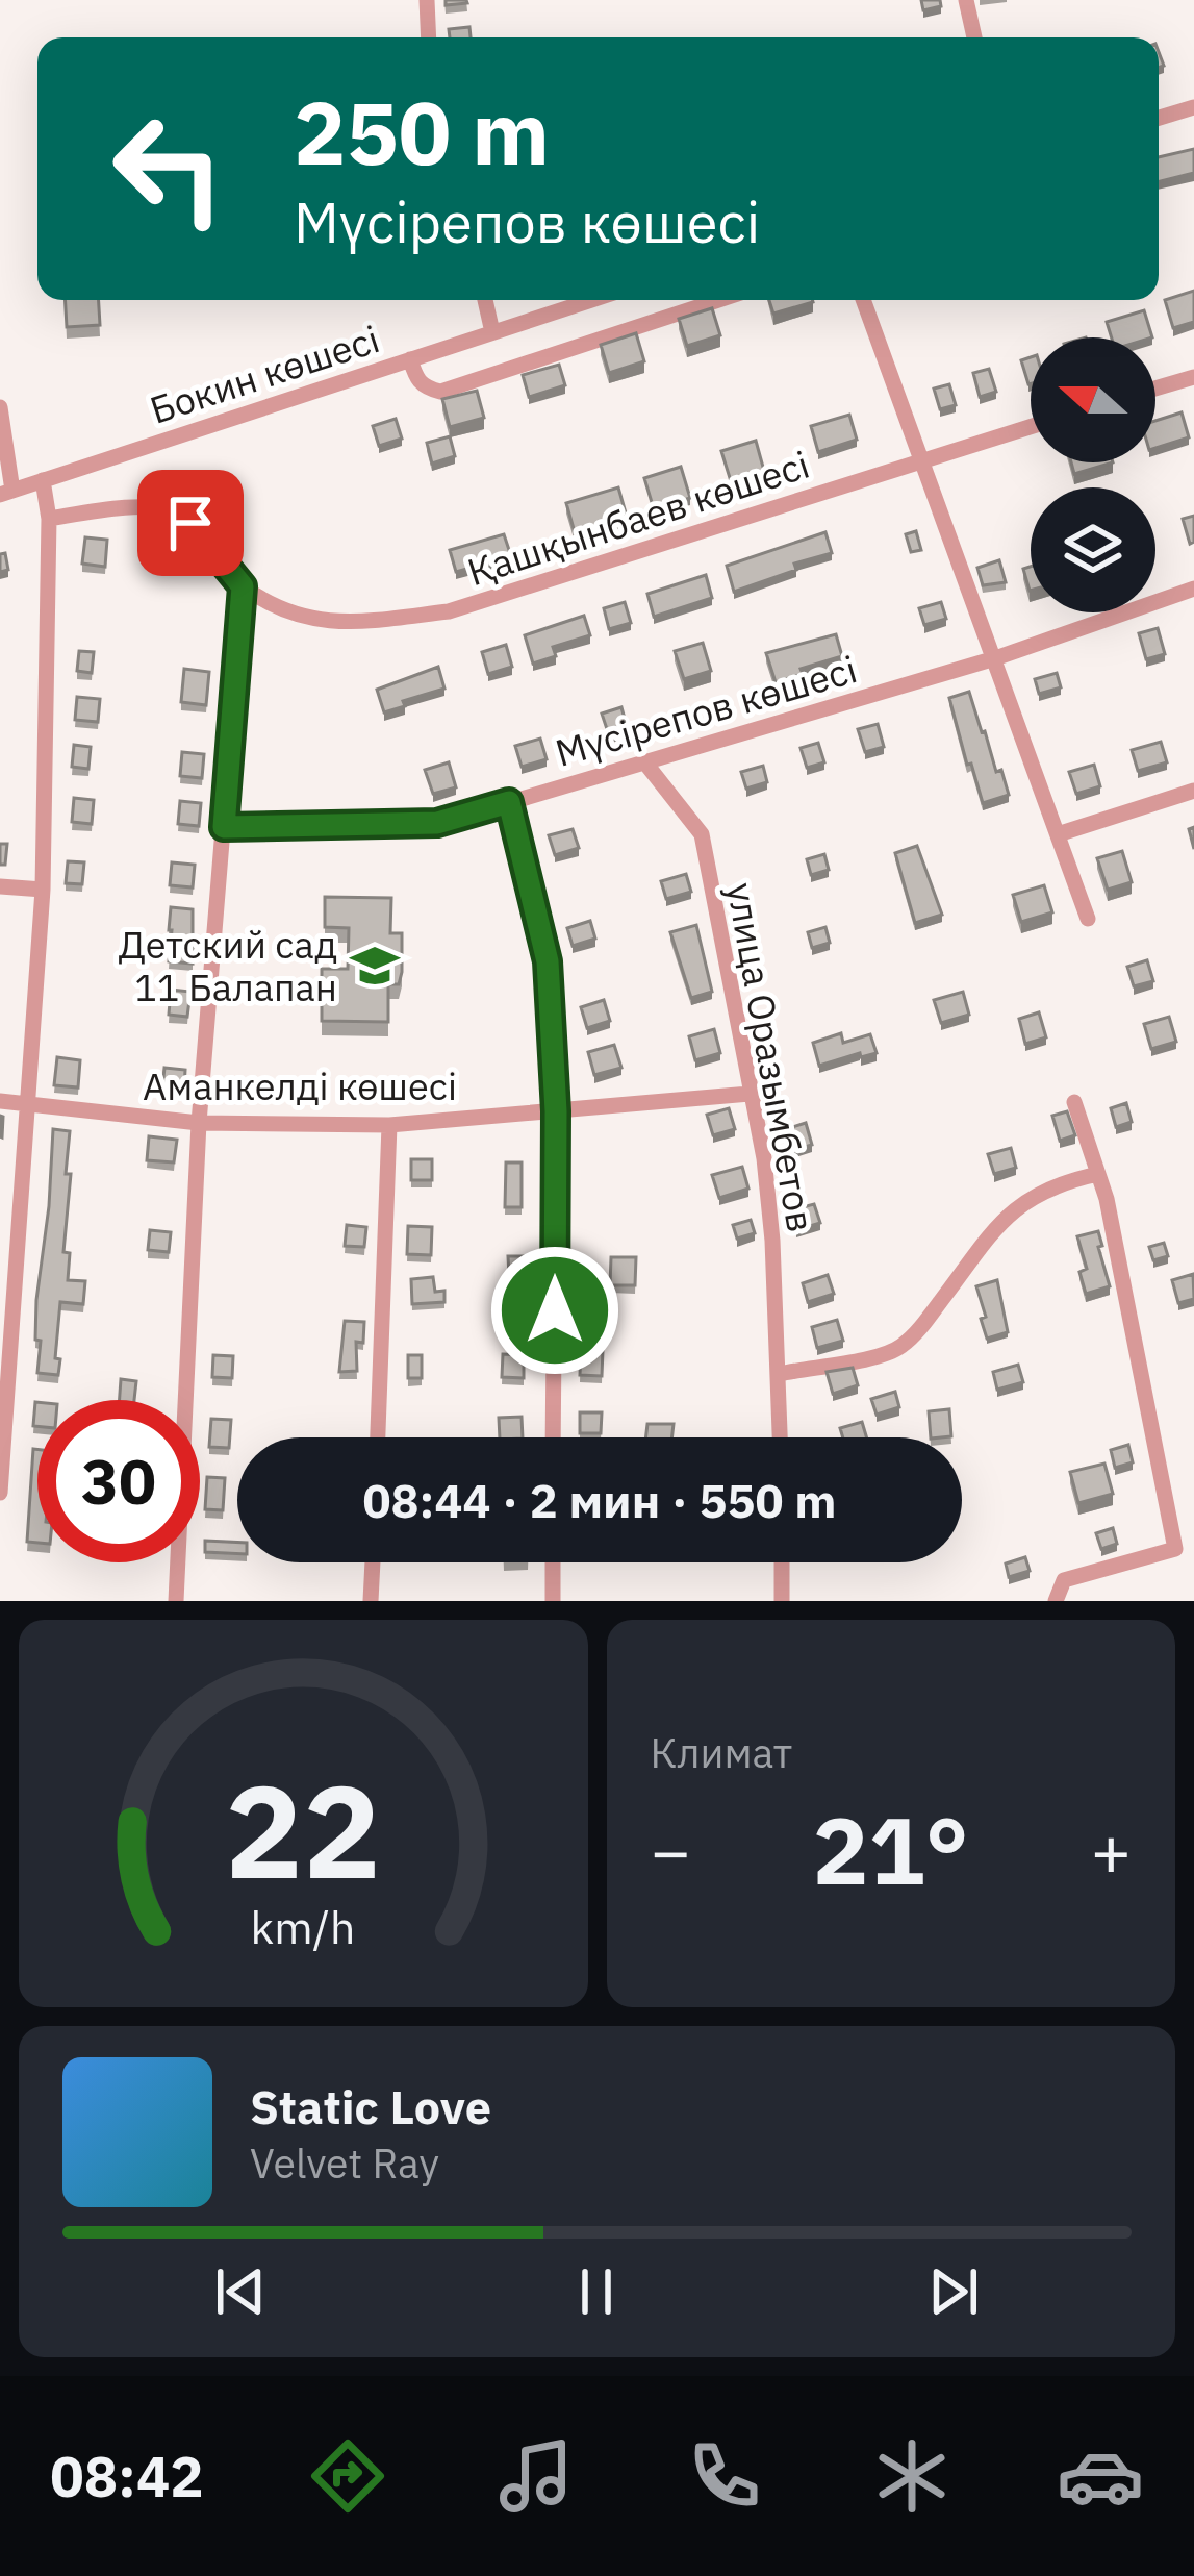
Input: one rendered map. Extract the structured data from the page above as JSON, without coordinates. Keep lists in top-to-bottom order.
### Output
{
  "streets": {
    "street": [
      "Бокин көшесі",
      "Қашқынбаев көшесі",
      "Мүсірепов көшесі",
      "улица Оразымбетов",
      "Аманкелді көшесі"
    ]
  },
  "crossings": [
    ["Мүсірепов көшесі", "улица Оразымбетов"],
    ["улица Оразымбетов", "Аманкелді көшесі"]
  ],
  "places": {
    "school or university": ["Детский сад 11 Балапан"]
  },
  "north": "left",
  "page": {
    "turn": ["250 m", "Мүсірепов көшесі"],
    "limit": "30",
    "trip": "08:44 · 2 мин · 550 m",
    "tile": "Климат",
    "heat": ["−", "21°", "+"],
    "song": ["Static Love", "Velvet Ray"],
    "tabs": "08:42",
    "gauge": ["22", "km/h"]
  }
}
